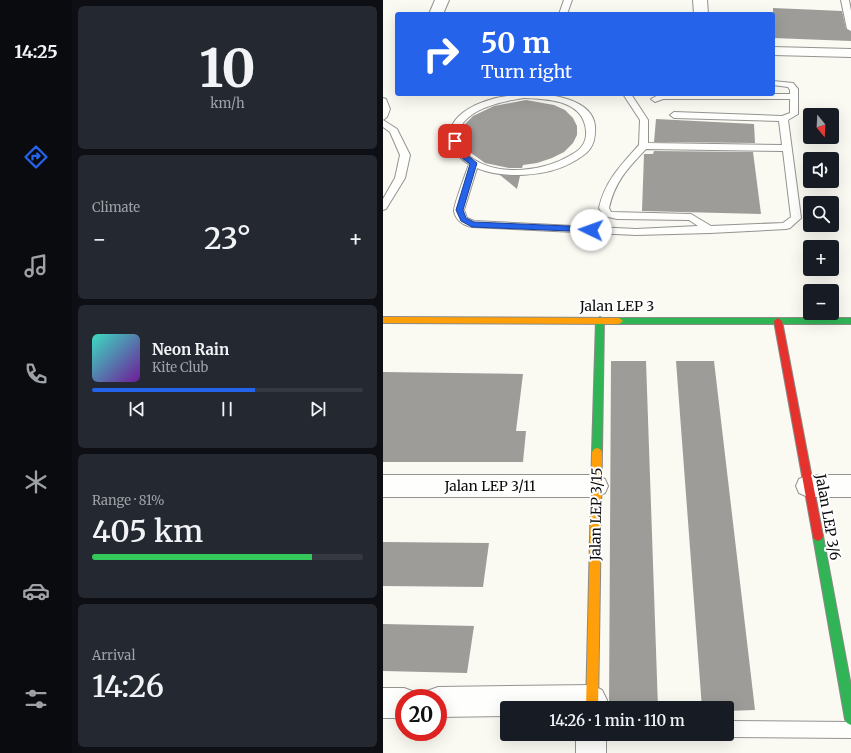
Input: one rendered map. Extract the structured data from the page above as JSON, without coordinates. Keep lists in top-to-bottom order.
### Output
{
  "streets": {
    "street": [
      "Jalan LEP 3",
      "Jalan LEP 3/11",
      "Jalan LEP 3/15",
      "Jalan LEP 3/6"
    ]
  },
  "crossings": [
    ["Jalan LEP 3", "Jalan LEP 3/15"],
    ["Jalan LEP 3", "Jalan LEP 3/6"],
    ["Jalan LEP 3/11", "Jalan LEP 3/15"]
  ],
  "north": "bottom",
  "page": {
    "tabs": "14:25",
    "tile": [
      ["10", "km/h"],
      "Climate",
      ["Range · 81%", "405 km"],
      ["Arrival", "14:26"]
    ],
    "turn": ["50 m", "Turn right"],
    "map_buttons": ["+", "−"],
    "heat": ["−", "23°", "+"],
    "song": ["Neon Rain", "Kite Club"],
    "limit": "20",
    "trip": "14:26 · 1 min · 110 m"
  }
}
